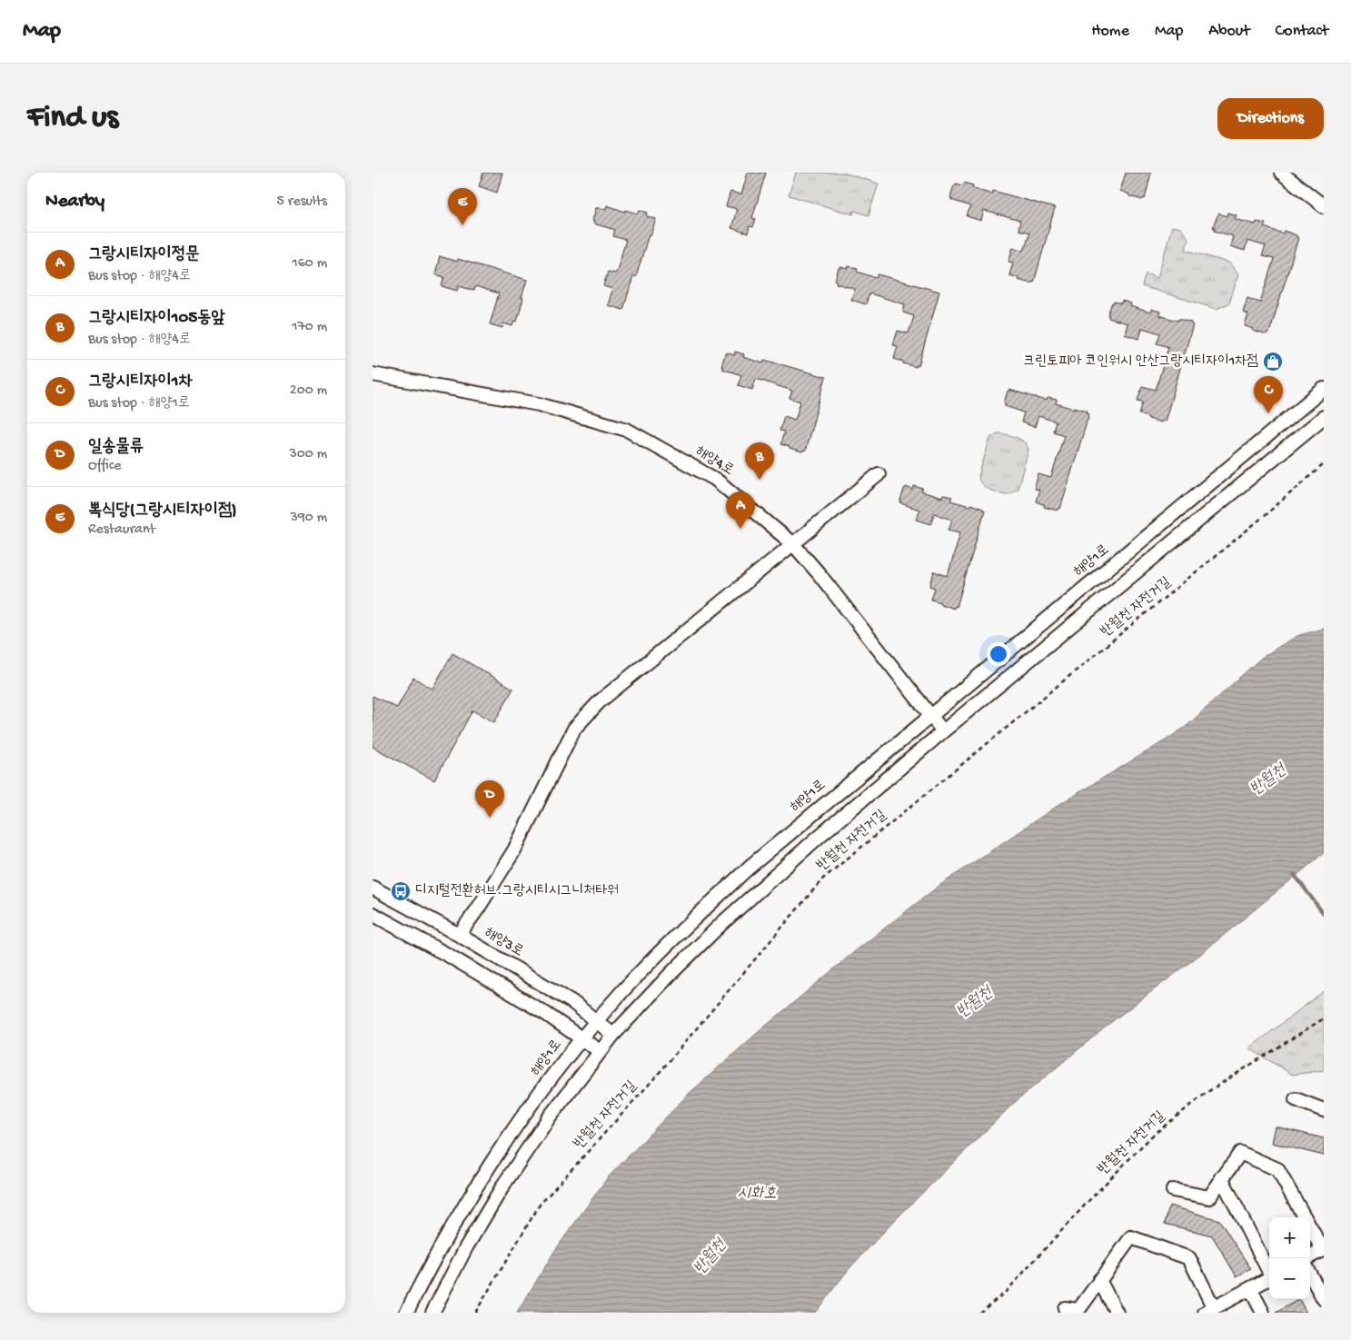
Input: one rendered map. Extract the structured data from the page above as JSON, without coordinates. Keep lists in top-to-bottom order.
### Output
{
  "streets": {
    "street": ["해양4로", "해양1로", "해양3로"],
    "path": ["반월천 자전거길"]
  },
  "crossings": [
    ["해양4로", "해양1로"],
    ["해양1로", "해양3로"]
  ],
  "water": ["반월천", "시화호"],
  "places": {
    "shop": ["크린토피아 코인워시 안산그랑시티자이1차점"],
    "bus stop": ["디지털전환허브.그랑시티시그니처타워"]
  },
  "page": {
    "header": "Map",
    "nav": [
      "Home",
      "Map",
      "About",
      "Contact"
    ],
    "buttons": "Directions",
    "title": "Find us",
    "heading": ["Nearby", "5 results"],
    "pins": [
      "E",
      "C",
      "B",
      "A",
      "D"
    ],
    "list": [
      {
        "mark": "A",
        "name": "그랑시티자이정문",
        "note": "Bus stop · 해양4로",
        "value": "160 m"
      },
      {
        "mark": "B",
        "name": "그랑시티자이105동앞",
        "note": "Bus stop · 해양4로",
        "value": "170 m"
      },
      {
        "mark": "C",
        "name": "그랑시티자이1차",
        "note": "Bus stop · 해양1로",
        "value": "200 m"
      },
      {
        "mark": "D",
        "name": "일송물류",
        "note": "Office",
        "value": "300 m"
      },
      {
        "mark": "E",
        "name": "뽁식당(그랑시티자이점)",
        "note": "Restaurant",
        "value": "390 m"
      }
    ],
    "map_buttons": ["+", "−"]
  }
}
